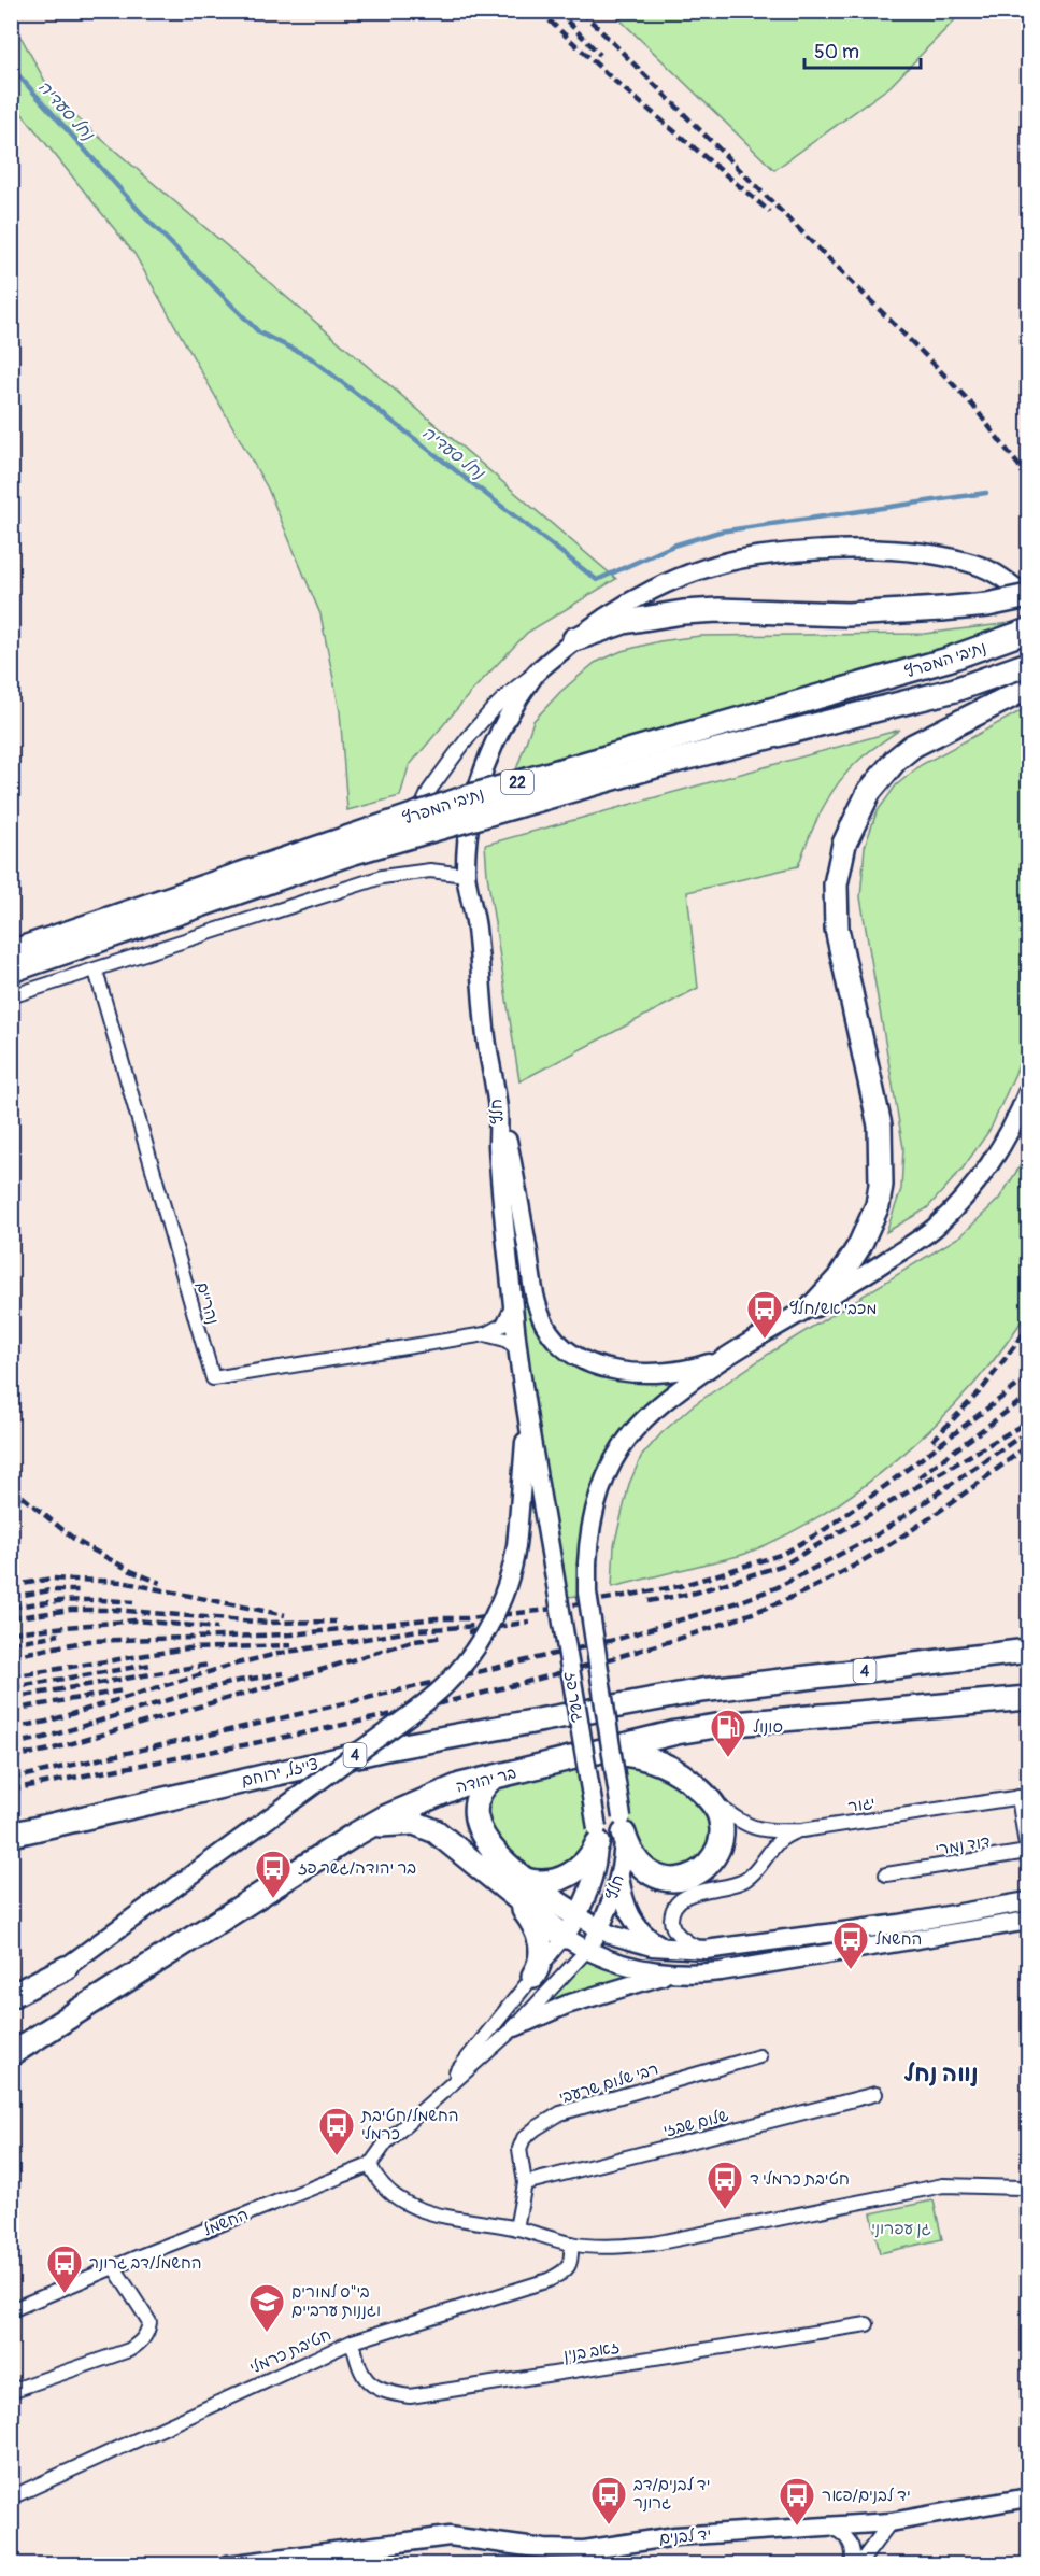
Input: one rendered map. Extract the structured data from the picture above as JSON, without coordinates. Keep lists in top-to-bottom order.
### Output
{
  "streets": {
    "highway": [
      "נתיבי המפרץ",
      "22",
      "4",
      "צייזל, ירוחם",
      "בר יהודה"
    ],
    "street": [
      "חלץ",
      "נהריים",
      "גשר פז",
      "יגור",
      "דוד נמרי",
      "רבי שלום שרעבי",
      "שלום שבזי",
      "החשמל",
      "חטיבת כרמלי",
      "זאב בנין",
      "יד לבנים"
    ]
  },
  "crossings": [
    ["חלץ", "גשר פז"],
    ["יגור", "דוד נמרי"],
    ["רבי שלום שרעבי", "שלום שבזי"],
    ["חטיבת כרמלי", "זאב בנין"]
  ],
  "districts": ["נווה נחל"],
  "water": ["נחל סעדיה"],
  "parks": ["גן עפרוני"],
  "places": {
    "bus stop": [
      "מכבי אש/חלץ",
      "בר יהודה/גשר פז",
      "החשמל",
      "החשמל/חטיבת כרמלי",
      "חטיבת כרמלי ד",
      "החשמל/דב גרונר",
      "יד לבנים/דב גרונר",
      "יד לבנים/פאר"
    ],
    "fuel station": ["סונול"],
    "school or university": ["בי\"ס למורים וגננות ערביים"]
  },
  "scale_bar": "50 m"
}
